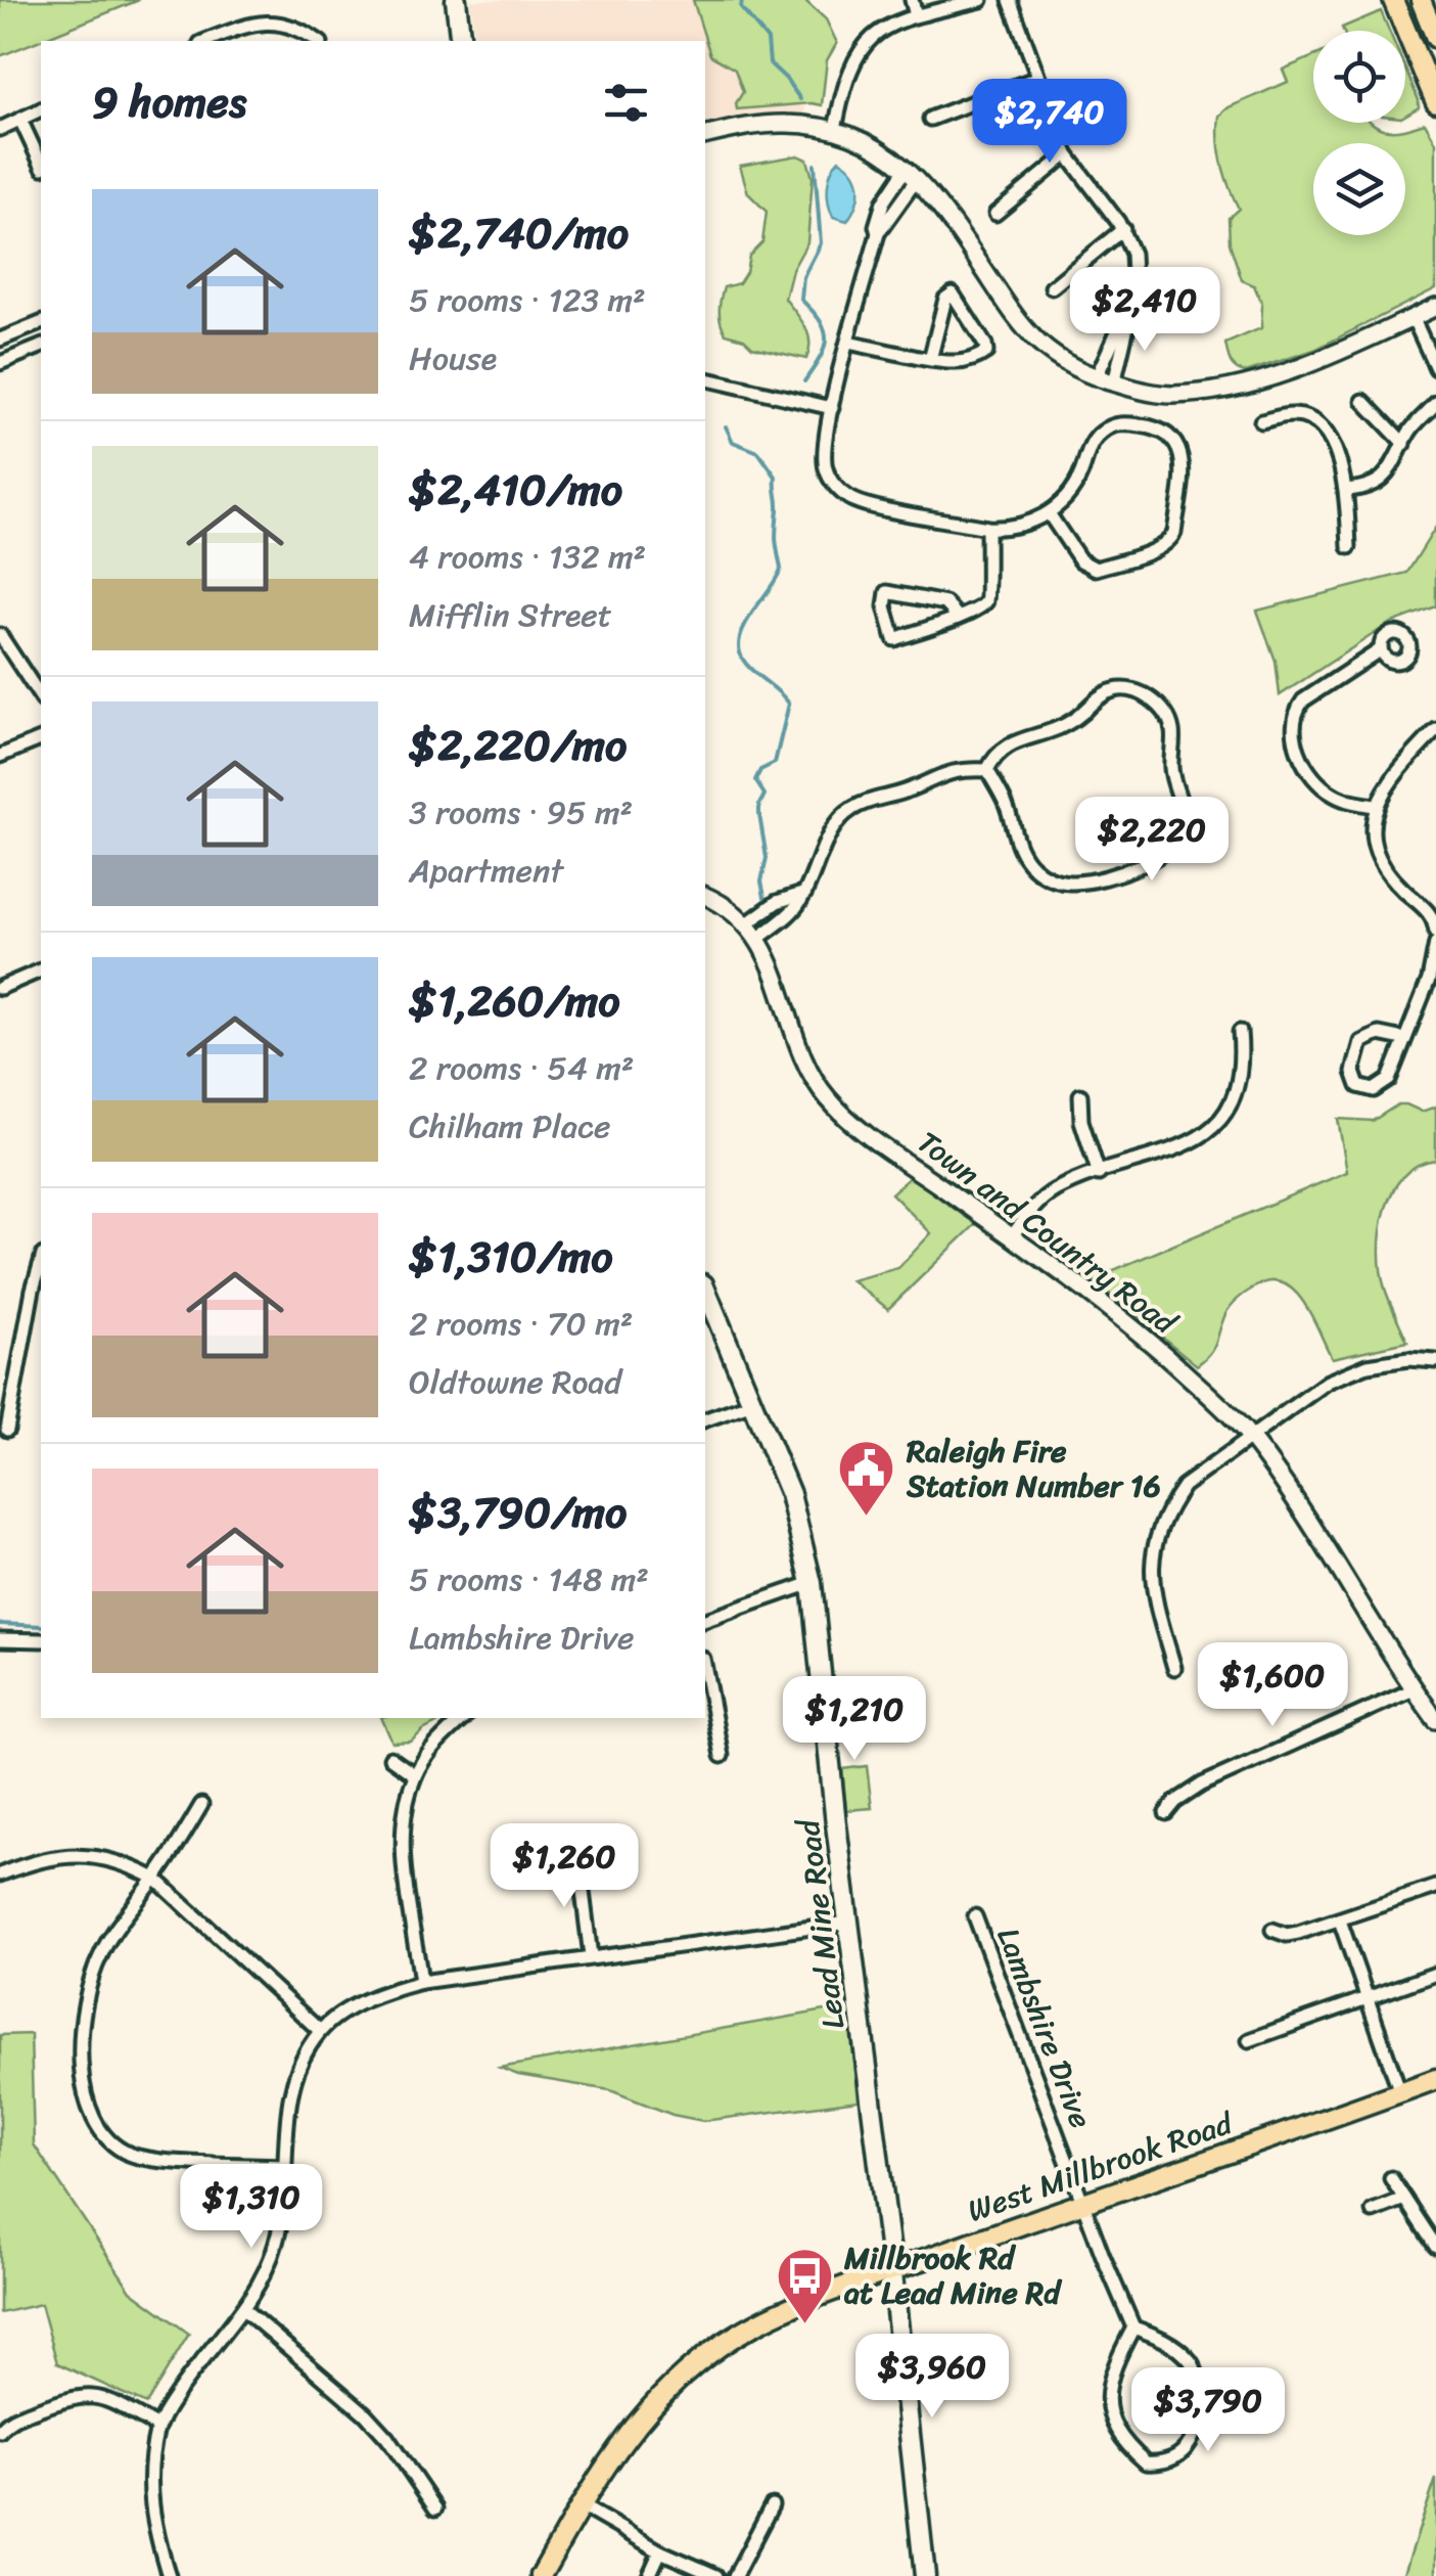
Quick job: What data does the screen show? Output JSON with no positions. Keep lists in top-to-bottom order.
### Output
{
  "streets": {
    "main road": ["Lead Mine Road", "West Millbrook Road"],
    "street": ["Town and Country Road", "Lambshire Drive"]
  },
  "crossings": [
    ["Lead Mine Road", "West Millbrook Road"],
    ["Lambshire Drive", "West Millbrook Road"]
  ],
  "places": {
    "public building": ["Raleigh Fire Station Number 16"],
    "bus stop": ["Millbrook Rd at Lead Mine Rd"]
  },
  "page": {
    "heading": "9 homes",
    "price": [
      "$2,740",
      "$2,410",
      "$2,220",
      "$1,600",
      "$1,210",
      "$1,260",
      "$1,310",
      "$3,960",
      "$3,790"
    ],
    "list": [
      {
        "name": "$2,740/mo",
        "note": "5 rooms · 123 m² · House"
      },
      {
        "name": "$2,410/mo",
        "note": "4 rooms · 132 m² · Mifflin Street"
      },
      {
        "name": "$2,220/mo",
        "note": "3 rooms · 95 m² · Apartment"
      },
      {
        "name": "$1,260/mo",
        "note": "2 rooms · 54 m² · Chilham Place"
      },
      {
        "name": "$1,310/mo",
        "note": "2 rooms · 70 m² · Oldtowne Road"
      },
      {
        "name": "$3,790/mo",
        "note": "5 rooms · 148 m² · Lambshire Drive"
      }
    ]
  }
}
